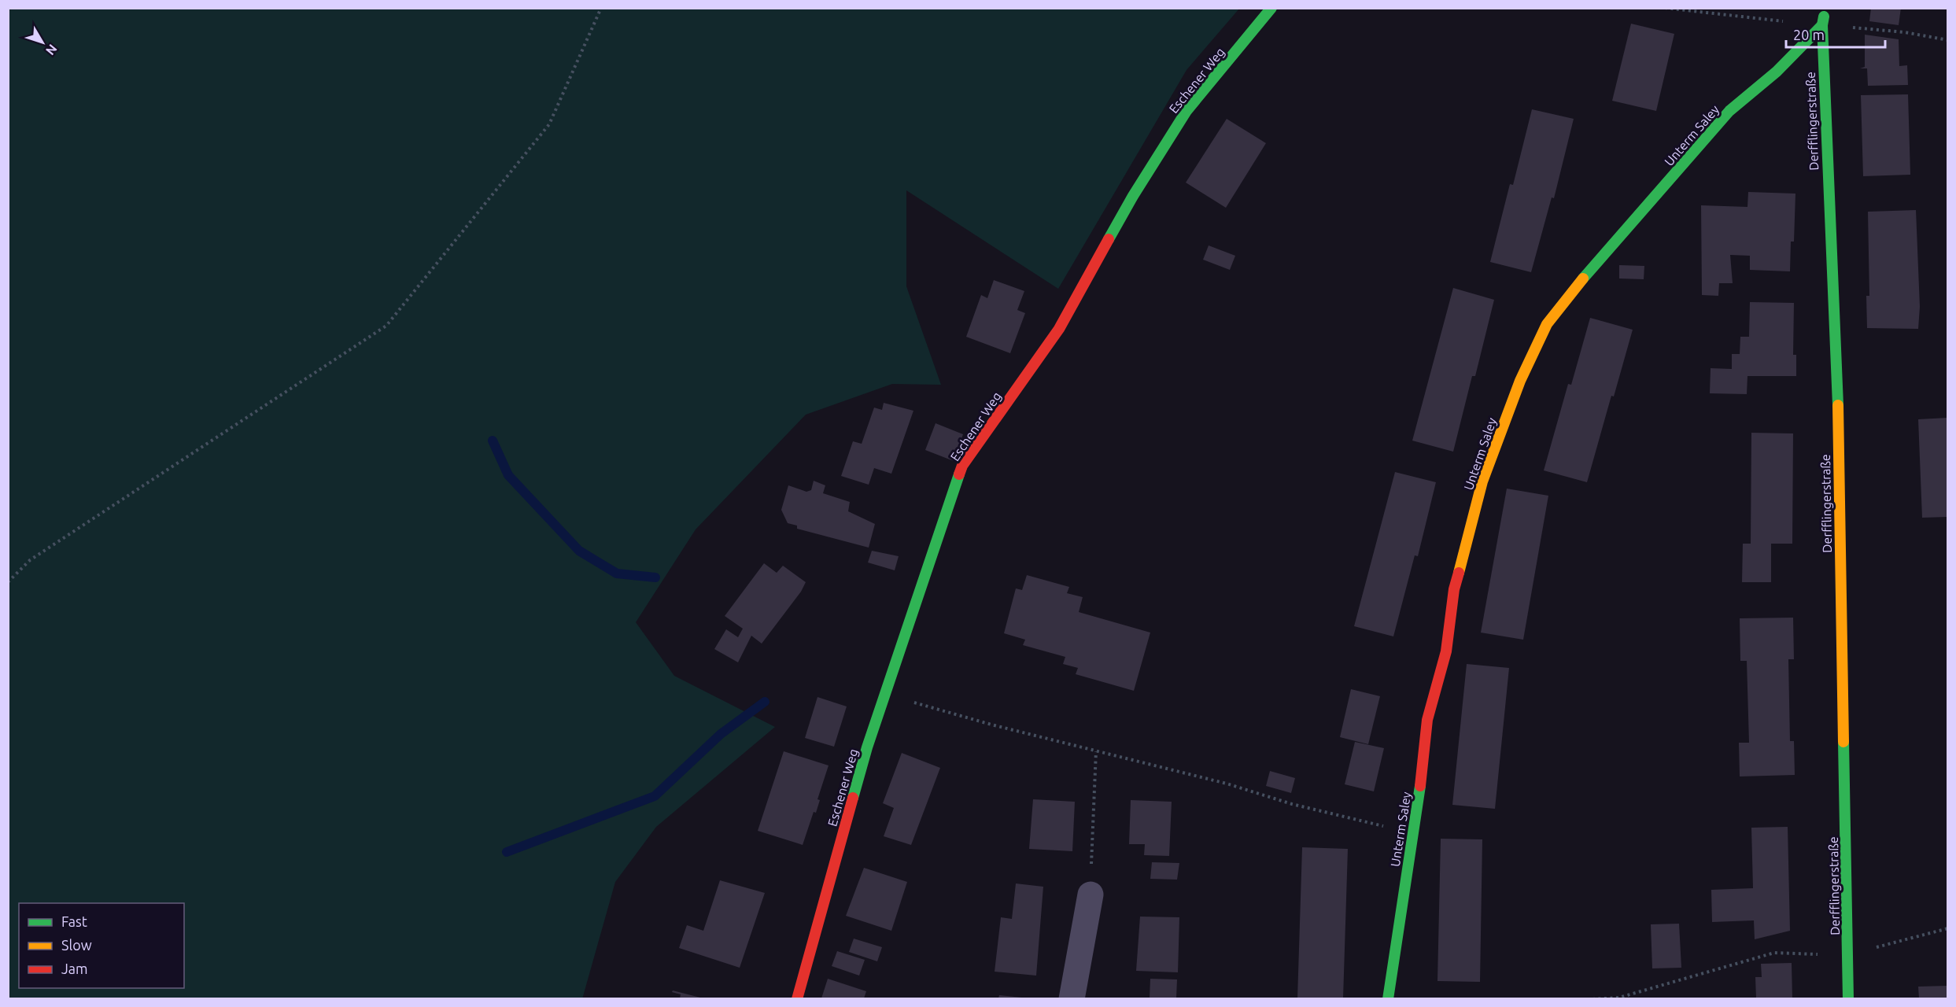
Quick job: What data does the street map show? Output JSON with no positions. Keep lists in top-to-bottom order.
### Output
{
  "streets": {
    "street": ["Eschener Weg", "Derfflingerstraße", "Unterm Saley"]
  },
  "crossings": [
    ["Derfflingerstraße", "Unterm Saley"]
  ],
  "legend": ["Fast", "Slow", "Jam"],
  "scale_bar": "20 m",
  "north": "bottom right"
}
